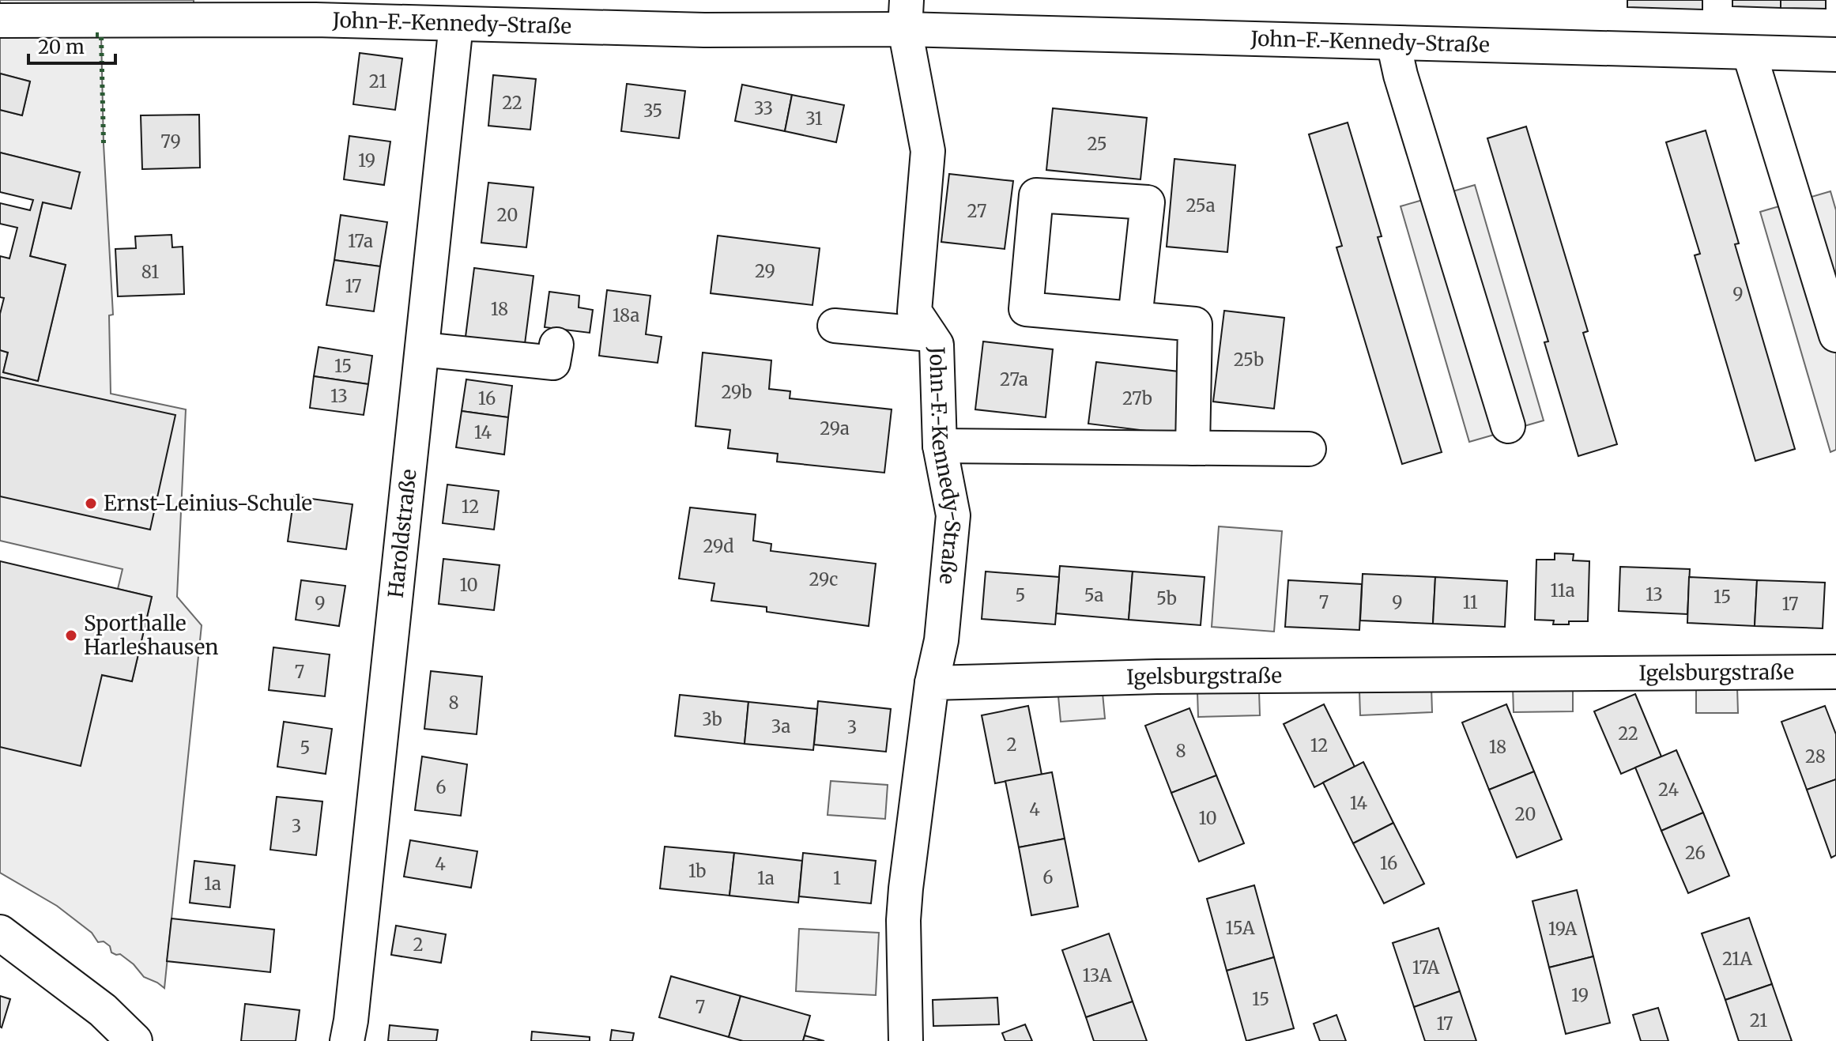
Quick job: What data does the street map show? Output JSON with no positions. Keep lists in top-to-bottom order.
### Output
{
  "streets": {
    "street": ["John-F.-Kennedy-Straße", "Haroldstraße", "Igelsburgstraße"]
  },
  "crossings": [
    ["John-F.-Kennedy-Straße", "Haroldstraße"],
    ["John-F.-Kennedy-Straße", "Igelsburgstraße"]
  ],
  "places": ["Ernst-Leinius-Schule", "Sporthalle Harleshausen"],
  "house_numbers": [
    "21",
    "22",
    "33",
    "35",
    "31",
    "79",
    "25",
    "19",
    "25a",
    "27",
    "20",
    "17a",
    "29",
    "81",
    "17",
    "9",
    "18",
    "18a",
    "25b",
    "15",
    "27a",
    "29b",
    "13",
    "16",
    "27b",
    "29a",
    "14",
    "12",
    "29d",
    "29c",
    "10",
    "11a",
    "13",
    "5",
    "5a",
    "15",
    "5b",
    "7",
    "9",
    "11",
    "9",
    "17",
    "7",
    "8",
    "3b",
    "3a",
    "3",
    "22",
    "2",
    "12",
    "18",
    "5",
    "8",
    "28",
    "6",
    "24",
    "14",
    "4",
    "20",
    "10",
    "3",
    "26",
    "16",
    "4",
    "1b",
    "6",
    "1a",
    "1",
    "1a",
    "15A",
    "19A",
    "2",
    "21A",
    "17A",
    "13A",
    "19",
    "15",
    "7",
    "21",
    "17"
  ],
  "scale_bar": "20 m"
}
